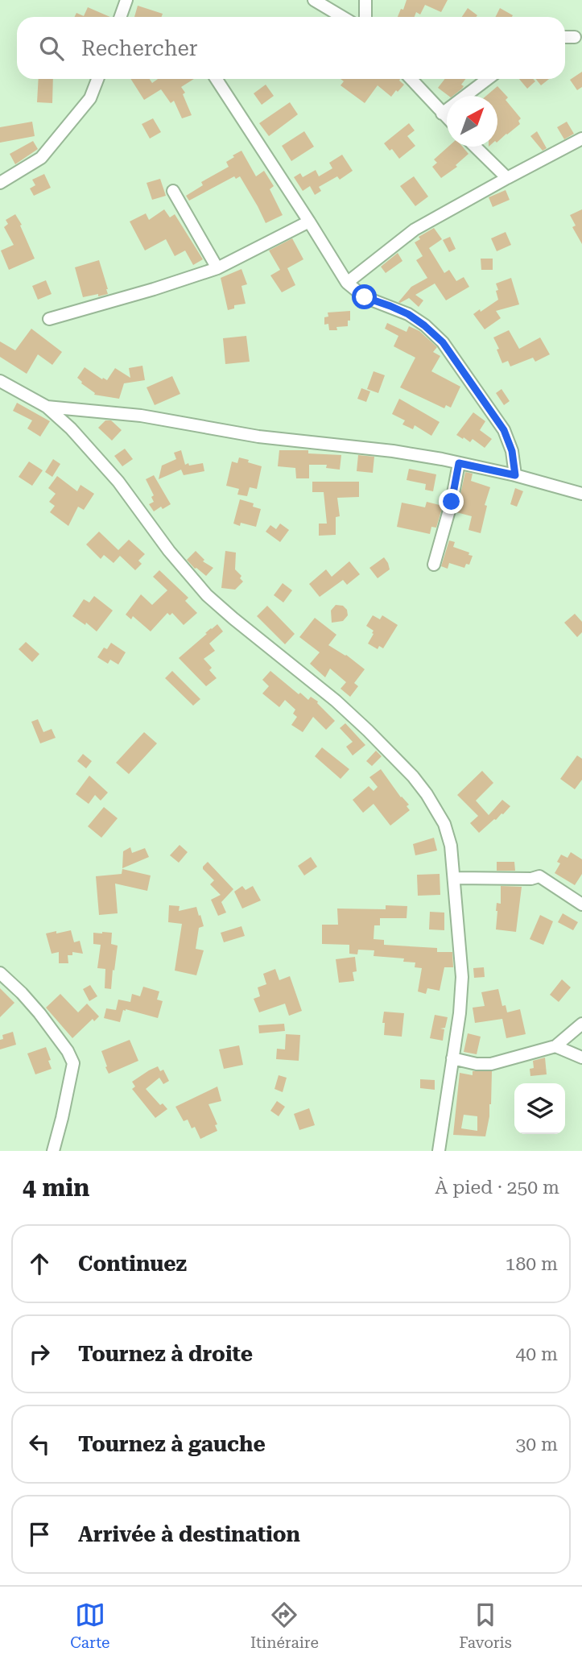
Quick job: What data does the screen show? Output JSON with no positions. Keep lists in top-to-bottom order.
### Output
{
  "north": "top right",
  "page": {
    "search": "Rechercher",
    "heading": ["4 min", "À pied · 250 m"],
    "list": [
      ["Continuez", "180 m"],
      ["Tournez à droite", "40 m"],
      ["Tournez à gauche", "30 m"],
      "Arrivée à destination"
    ],
    "nav": ["Carte", "Itinéraire", "Favoris"]
  }
}
